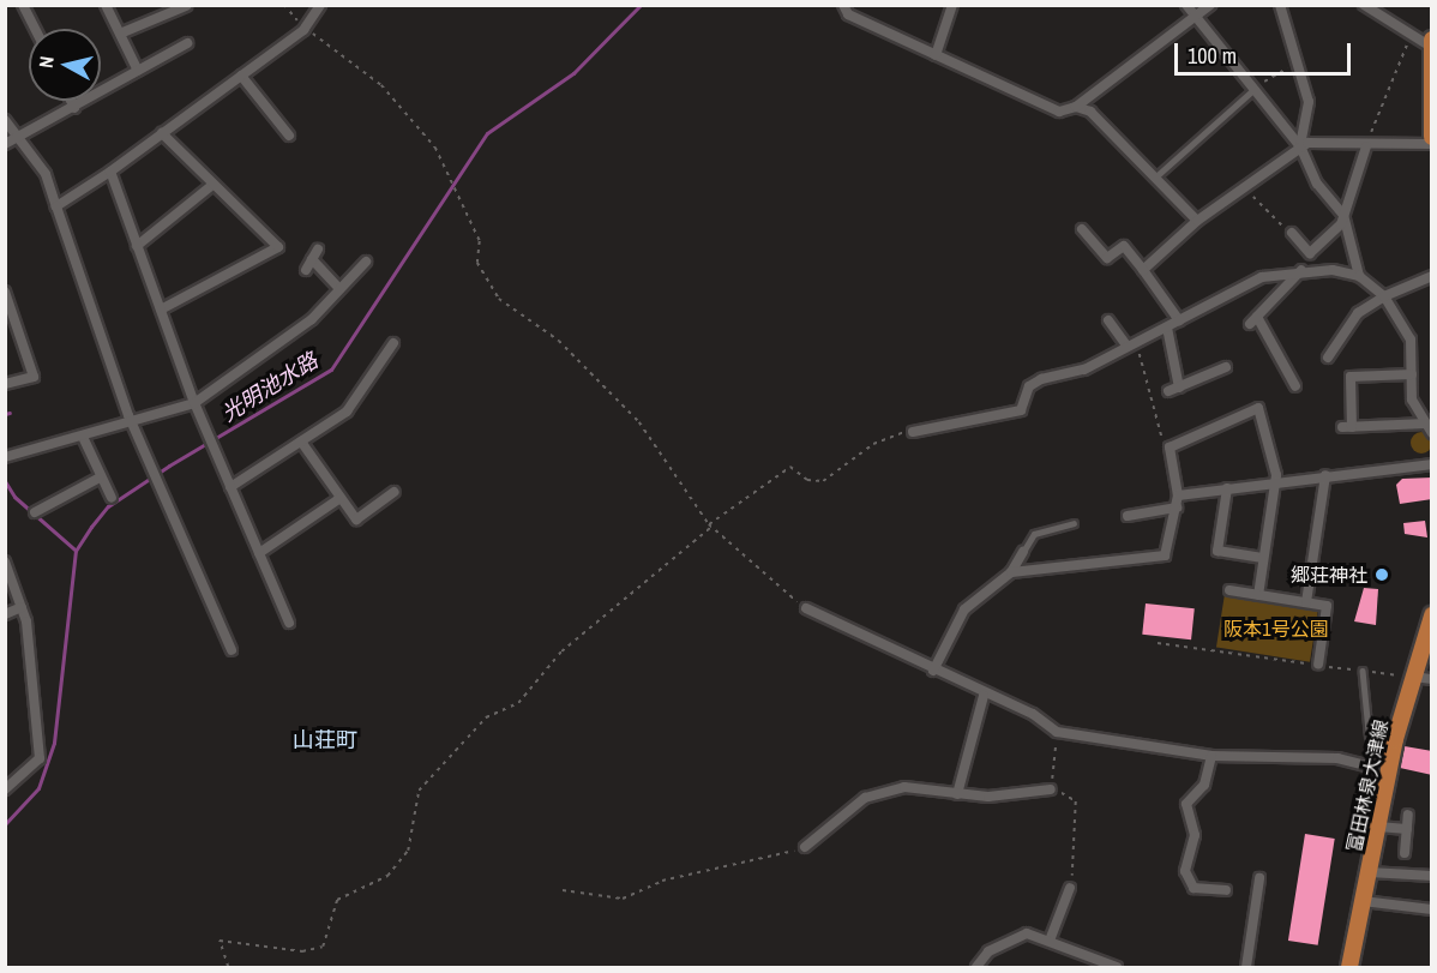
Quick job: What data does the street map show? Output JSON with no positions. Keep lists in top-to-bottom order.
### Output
{
  "streets": {
    "main road": ["富田林泉大津線"]
  },
  "districts": ["山荘町"],
  "water": ["光明池水路"],
  "parks": ["阪本1号公園"],
  "places": ["郷荘神社"],
  "scale_bar": "100 m",
  "north": "left"
}
